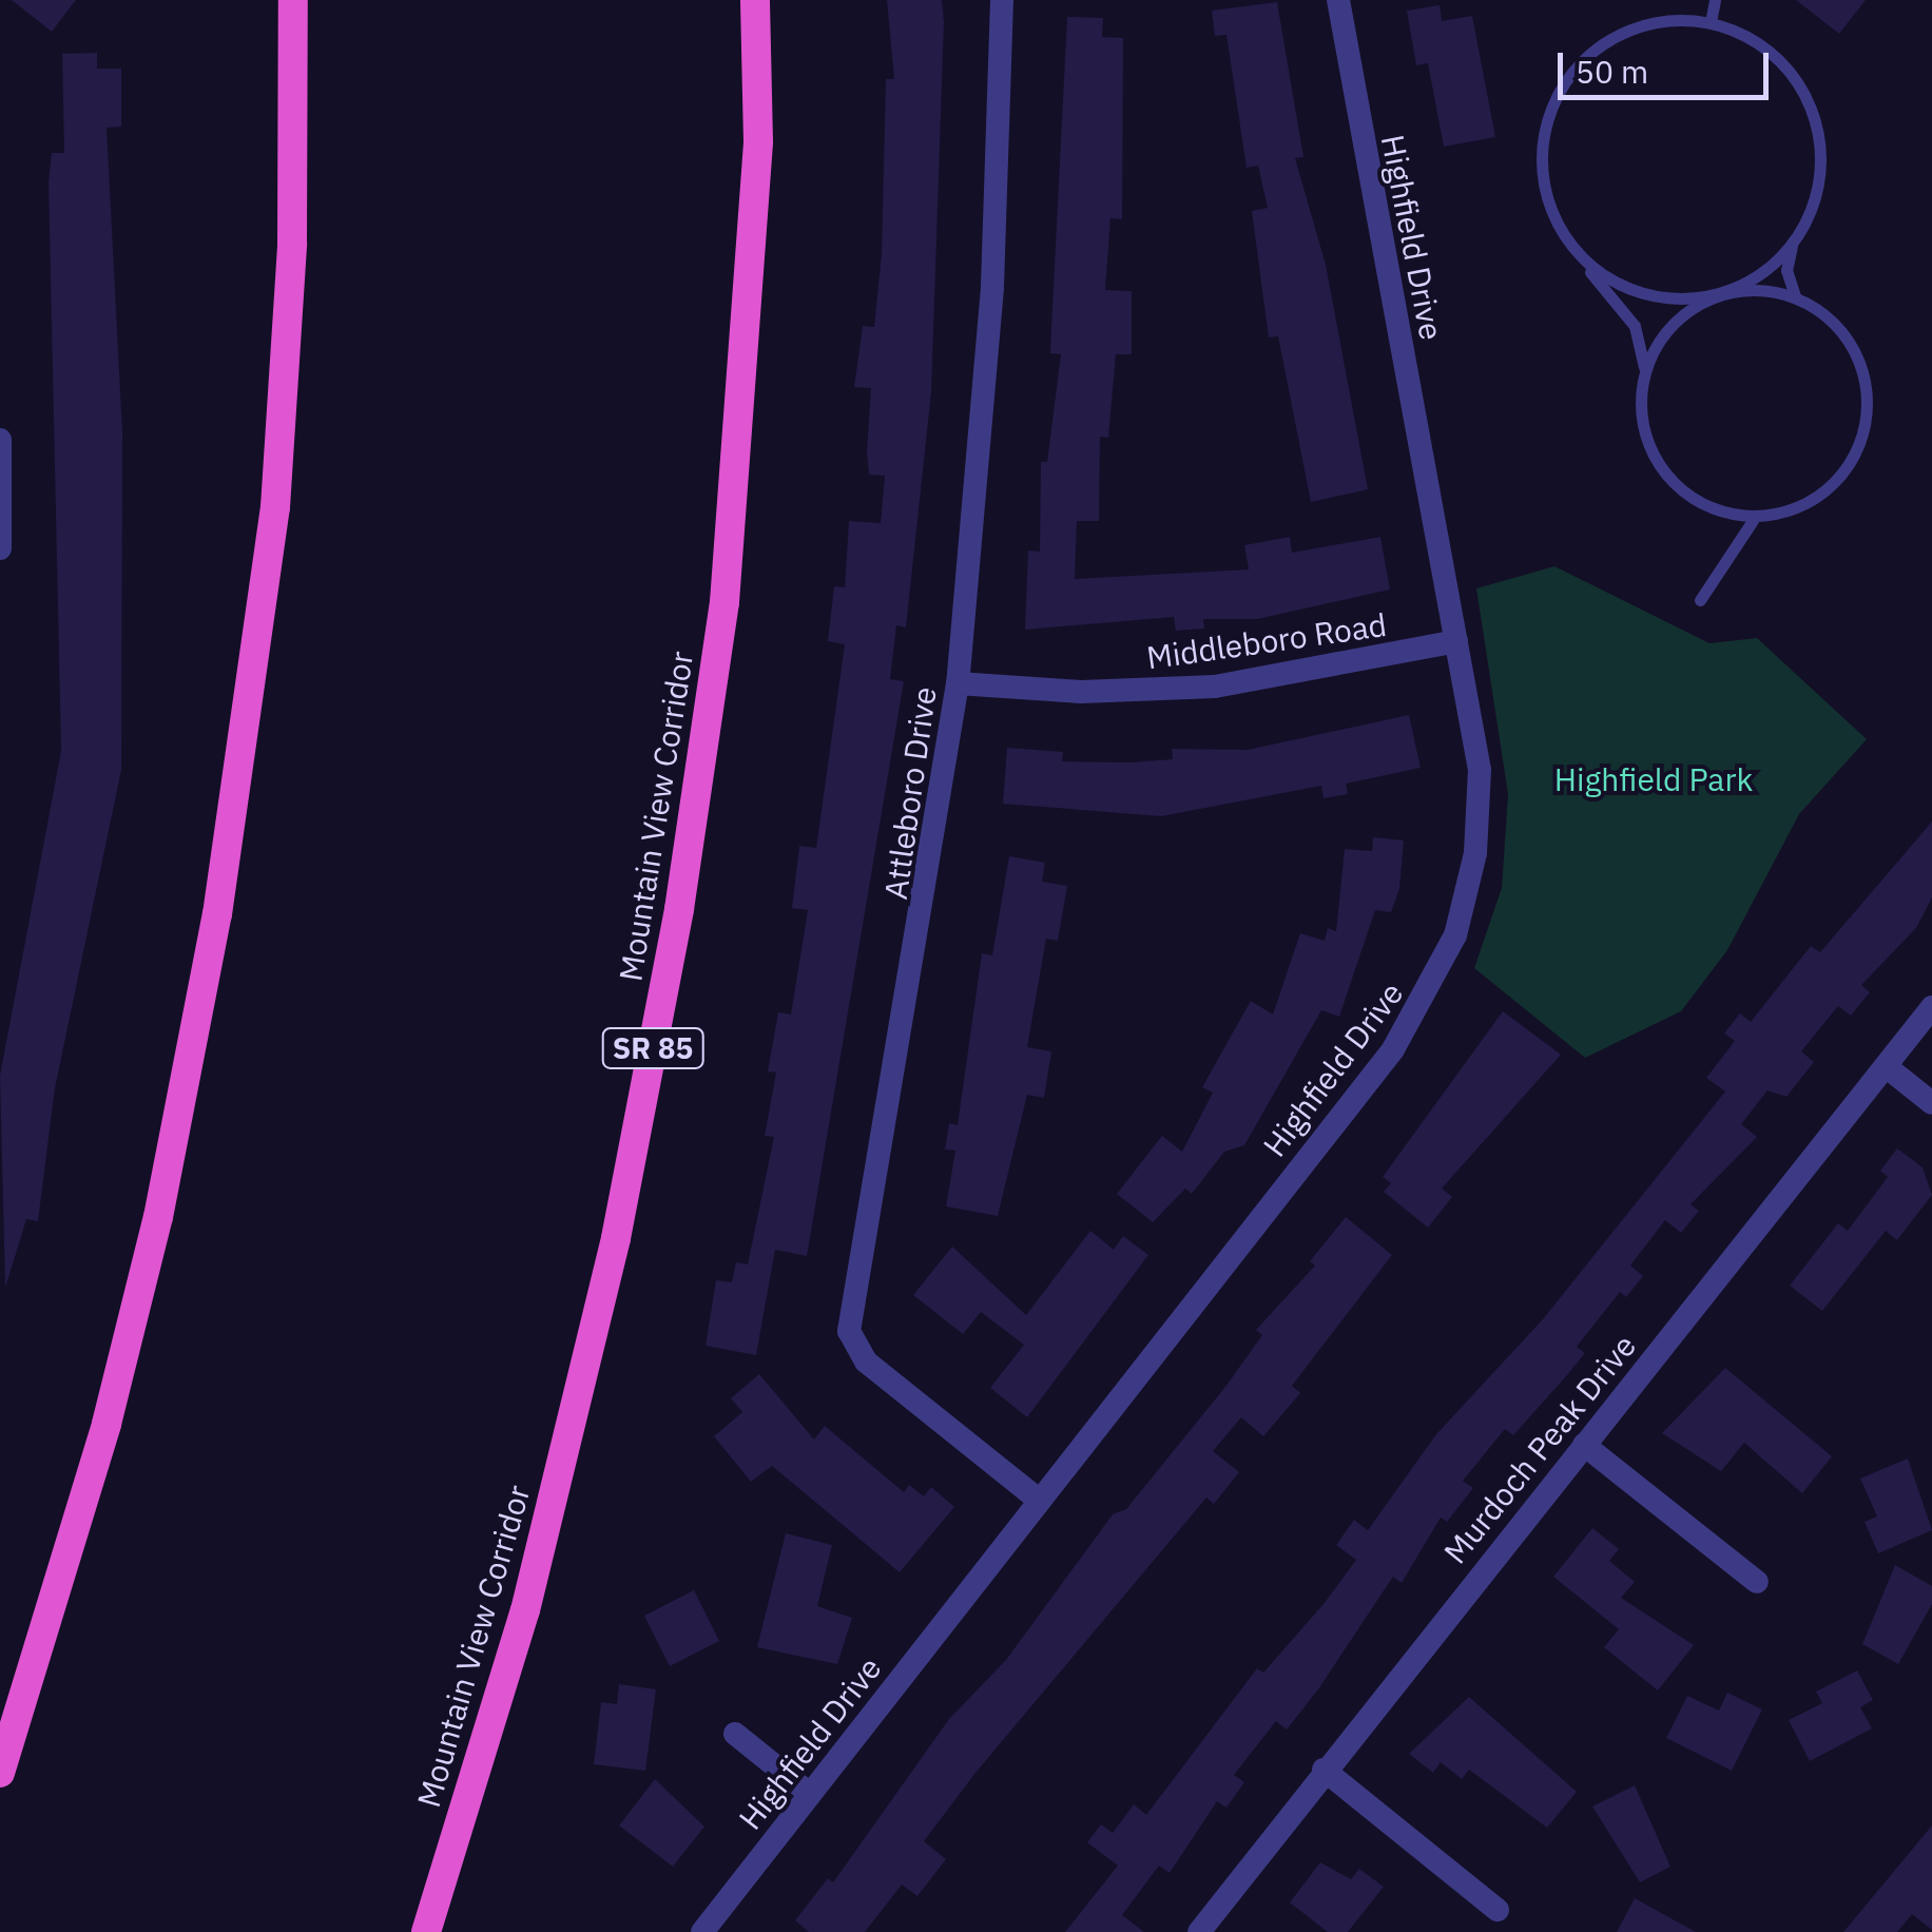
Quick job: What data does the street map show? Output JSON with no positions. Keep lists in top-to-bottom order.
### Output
{
  "streets": {
    "highway": ["Mountain View Corridor", "SR 85"],
    "street": [
      "Highfield Drive",
      "Middleboro Road",
      "Attleboro Drive",
      "Murdoch Peak Drive"
    ]
  },
  "crossings": [
    ["Highfield Drive", "Middleboro Road"],
    ["Highfield Drive", "Attleboro Drive"],
    ["Middleboro Road", "Attleboro Drive"]
  ],
  "parks": ["Highfield Park"],
  "scale_bar": "50 m"
}
